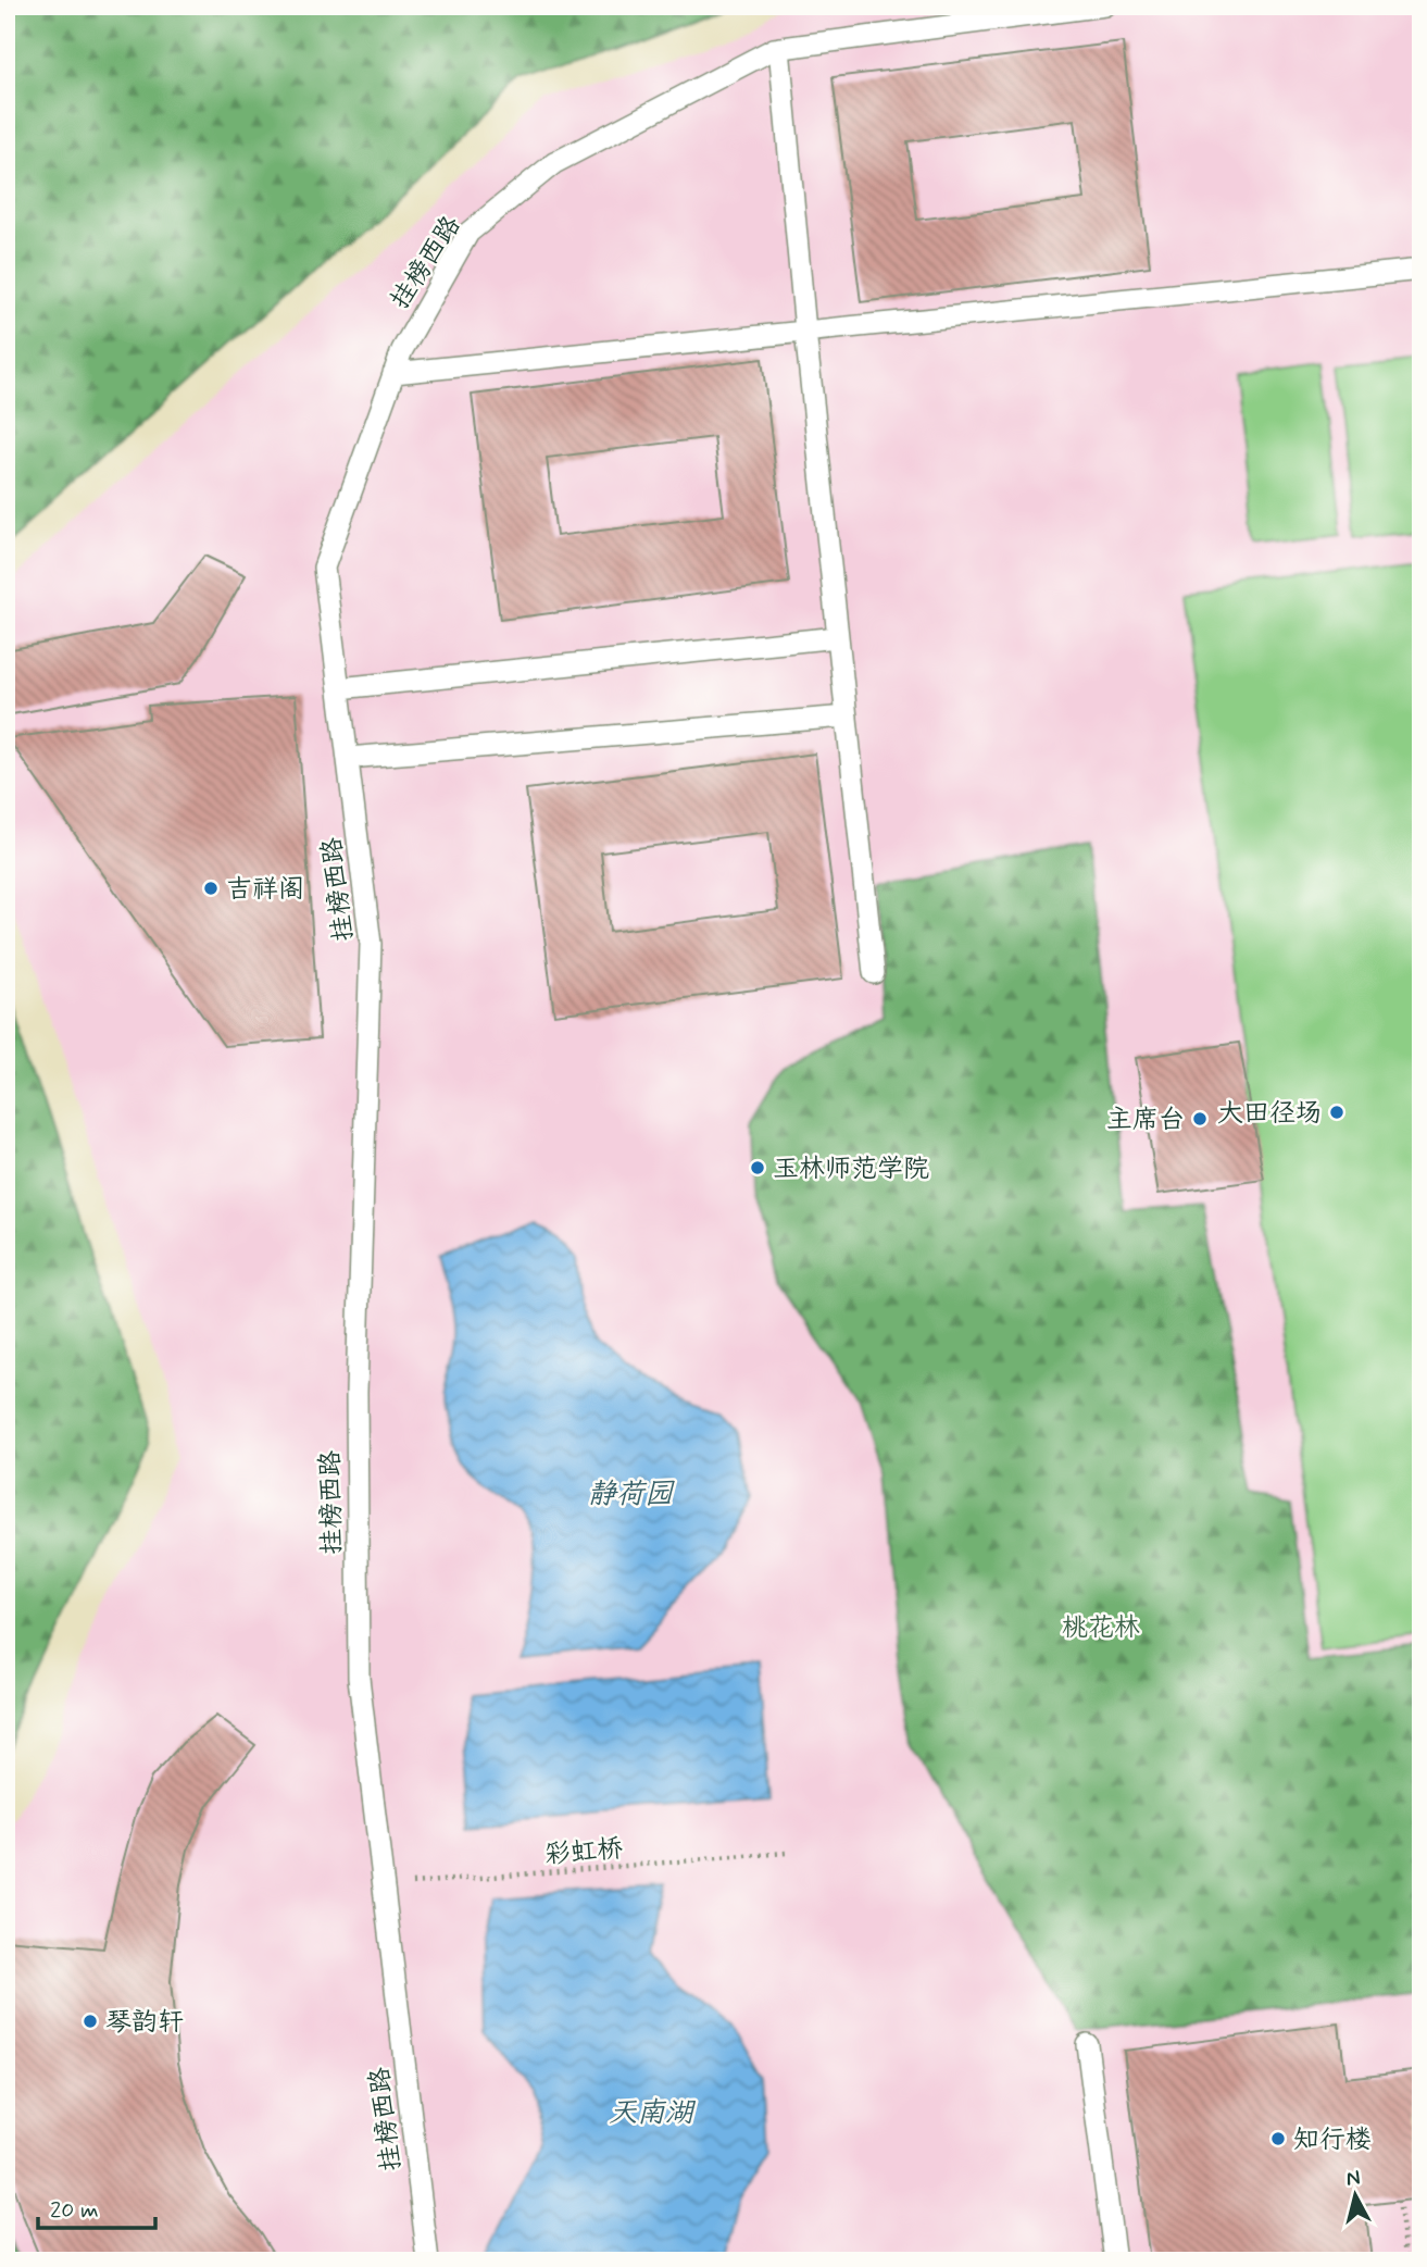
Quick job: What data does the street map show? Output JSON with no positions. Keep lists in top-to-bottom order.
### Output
{
  "streets": {
    "lane": ["挂榜西路"],
    "path": ["彩虹桥"]
  },
  "crossings": [
    ["挂榜西路", "彩虹桥"]
  ],
  "water": ["静荷园", "天南湖"],
  "parks": ["桃花林"],
  "places": [
    "吉祥阁",
    "大田径场",
    "主席台",
    "玉林师范学院",
    "琴韵轩",
    "知行楼"
  ],
  "scale_bar": "20 m",
  "north": "top"
}
